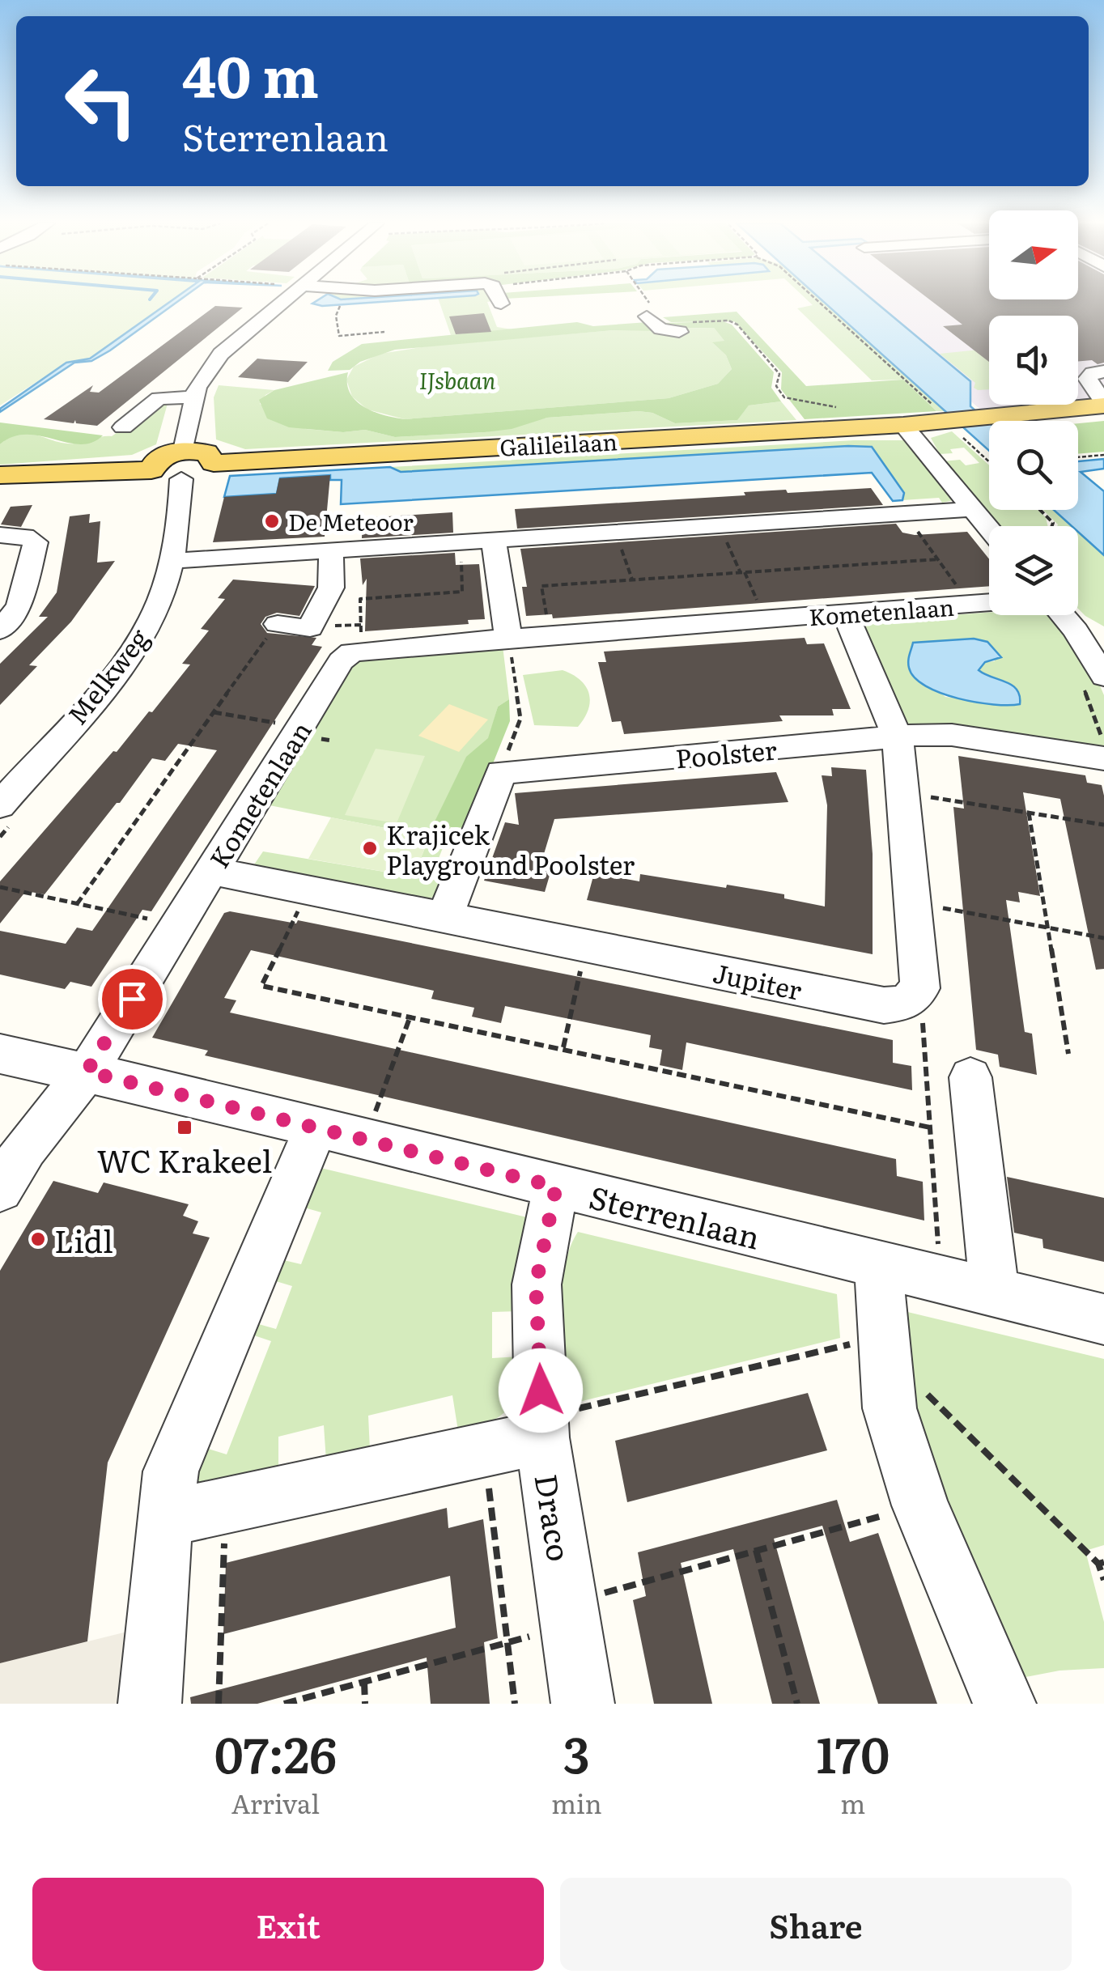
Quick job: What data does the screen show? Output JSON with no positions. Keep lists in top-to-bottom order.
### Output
{
  "streets": {
    "main road": ["Galileilaan"],
    "street": [
      "Kometenlaan",
      "Melkweg",
      "Poolster",
      "Jupiter",
      "Sterrenlaan",
      "Draco"
    ]
  },
  "crossings": [
    ["Kometenlaan", "Jupiter"],
    ["Kometenlaan", "Sterrenlaan"],
    ["Sterrenlaan", "Draco"]
  ],
  "parks": ["IJsbaan"],
  "places": {
    "other": ["De Meteoor", "Krajicek Playground Poolster", "Lidl"],
    "transit": ["WC Krakeel"]
  },
  "north": "right",
  "page": {
    "turn": ["40 m", "Sterrenlaan"],
    "eta": [
      "07:26",
      "Arrival",
      "3",
      "min",
      "170",
      "m"
    ],
    "buttons": ["Exit", "Share"]
  }
}
